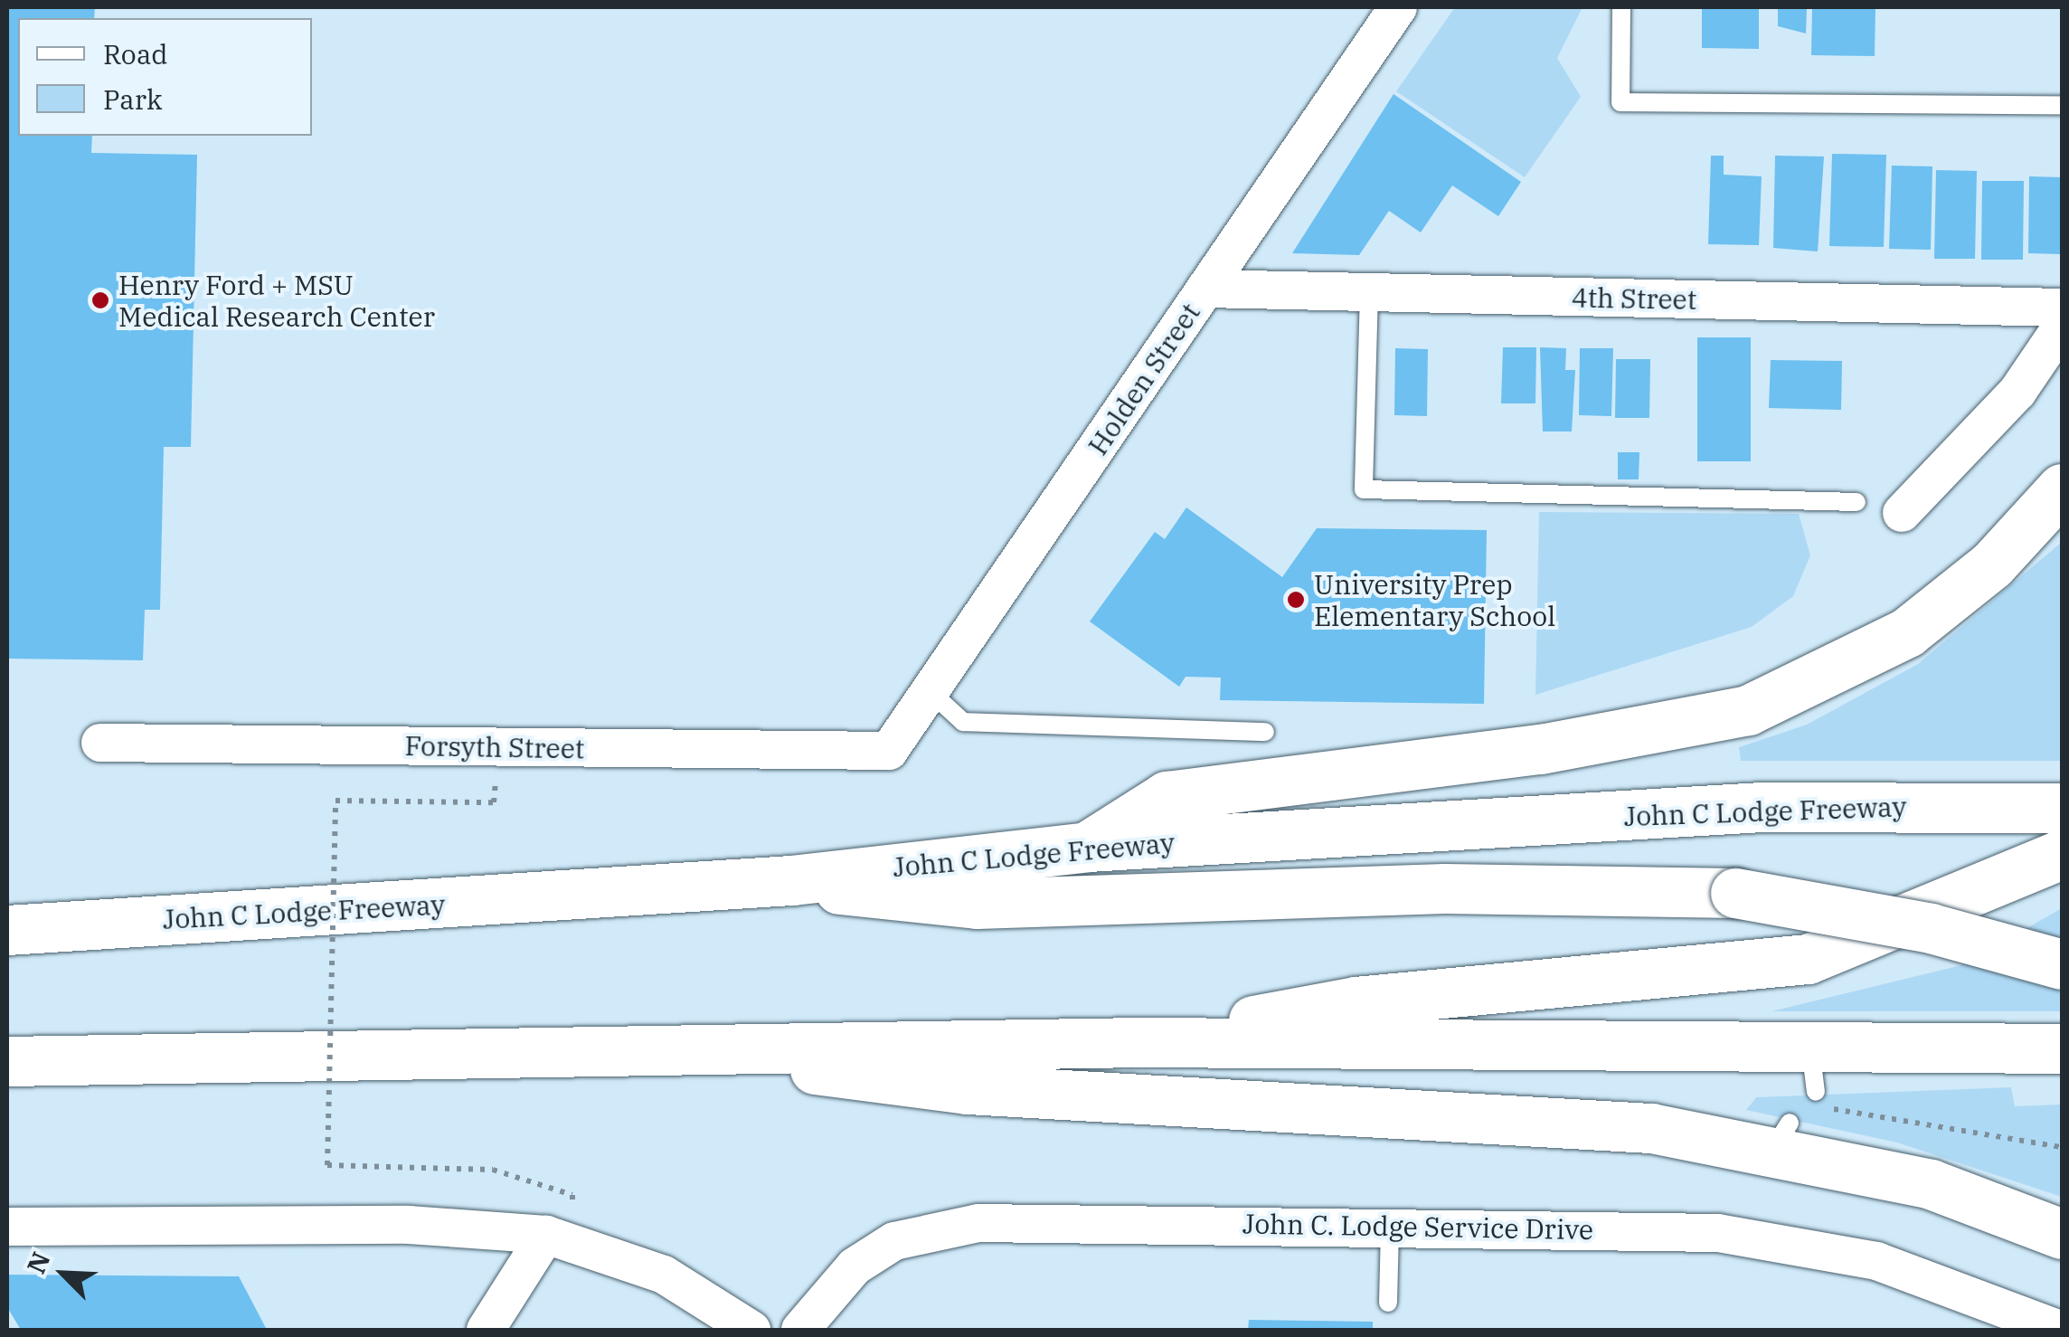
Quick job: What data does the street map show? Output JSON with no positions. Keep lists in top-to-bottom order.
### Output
{
  "streets": {
    "highway": ["John C Lodge Freeway"],
    "street": [
      "4th Street",
      "Holden Street",
      "Forsyth Street",
      "John C. Lodge Service Drive"
    ]
  },
  "crossings": [
    ["4th Street", "Holden Street"],
    ["Holden Street", "Forsyth Street"]
  ],
  "places": ["Henry Ford + MSU Medical Research Center", "University Prep Elementary School"],
  "legend": ["Road", "Park"],
  "north": "top left"
}
